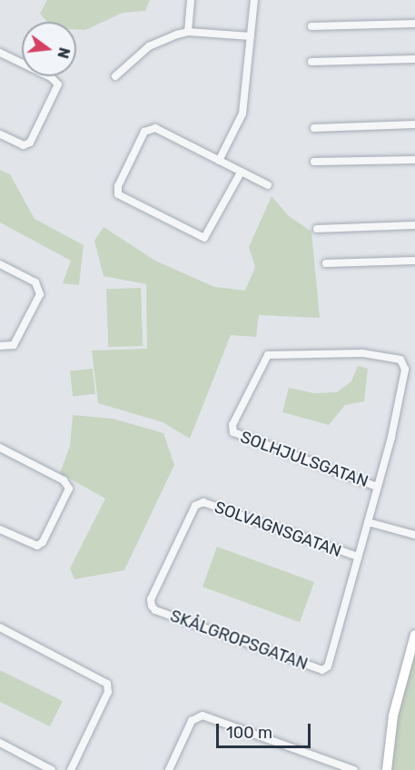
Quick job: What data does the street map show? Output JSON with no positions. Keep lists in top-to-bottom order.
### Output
{
  "streets": {
    "street": ["SOLHJULSGATAN", "SOLVAGNSGATAN", "SKÅLGROPSGATAN"]
  },
  "crossings": [
    ["SOLVAGNSGATAN", "SKÅLGROPSGATAN"]
  ],
  "scale_bar": "100 m",
  "north": "right"
}
